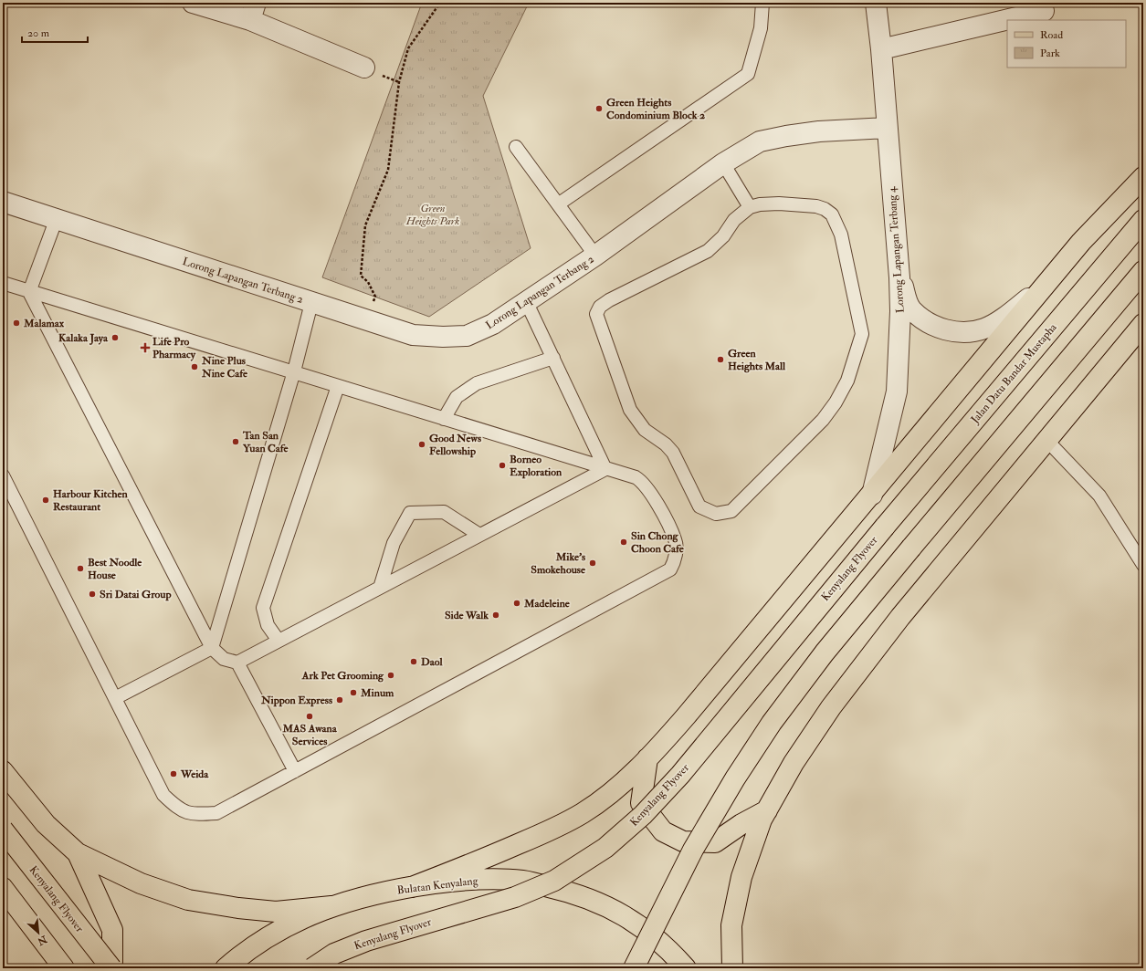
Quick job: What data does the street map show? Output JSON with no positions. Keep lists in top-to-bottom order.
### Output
{
  "streets": {
    "main road": ["Jalan Datu Bandar Mustapha", "Kenyalang Flyover", "Bulatan Kenyalang"],
    "street": ["Lorong Lapangan Terbang 4", "Lorong Lapangan Terbang 2"]
  },
  "crossings": [
    ["Lorong Lapangan Terbang 4", "Lorong Lapangan Terbang 2"],
    ["Jalan Datu Bandar Mustapha", "Kenyalang Flyover"]
  ],
  "parks": ["Green Heights Park"],
  "places": {
    "other": [
      "Green Heights Condominium Block 2",
      "Malamax",
      "Kalaka Jaya",
      "Green Heights Mall",
      "Nine Plus Nine Cafe",
      "Tan San Yuan Cafe",
      "Good News Fellowship",
      "Borneo Exploration",
      "Harbour Kitchen Restaurant",
      "Sin Chong Choon Cafe",
      "Mike's Smokehouse",
      "Best Noodle House",
      "Sri Datai Group",
      "Madeleine",
      "Side Walk",
      "Daol",
      "Ark Pet Grooming",
      "Minum",
      "Nippon Express",
      "MAS Awana Services",
      "Weida"
    ],
    "health": ["Life Pro Pharmacy"]
  },
  "legend": ["Road", "Park"],
  "scale_bar": "20 m",
  "north": "bottom right"
}
